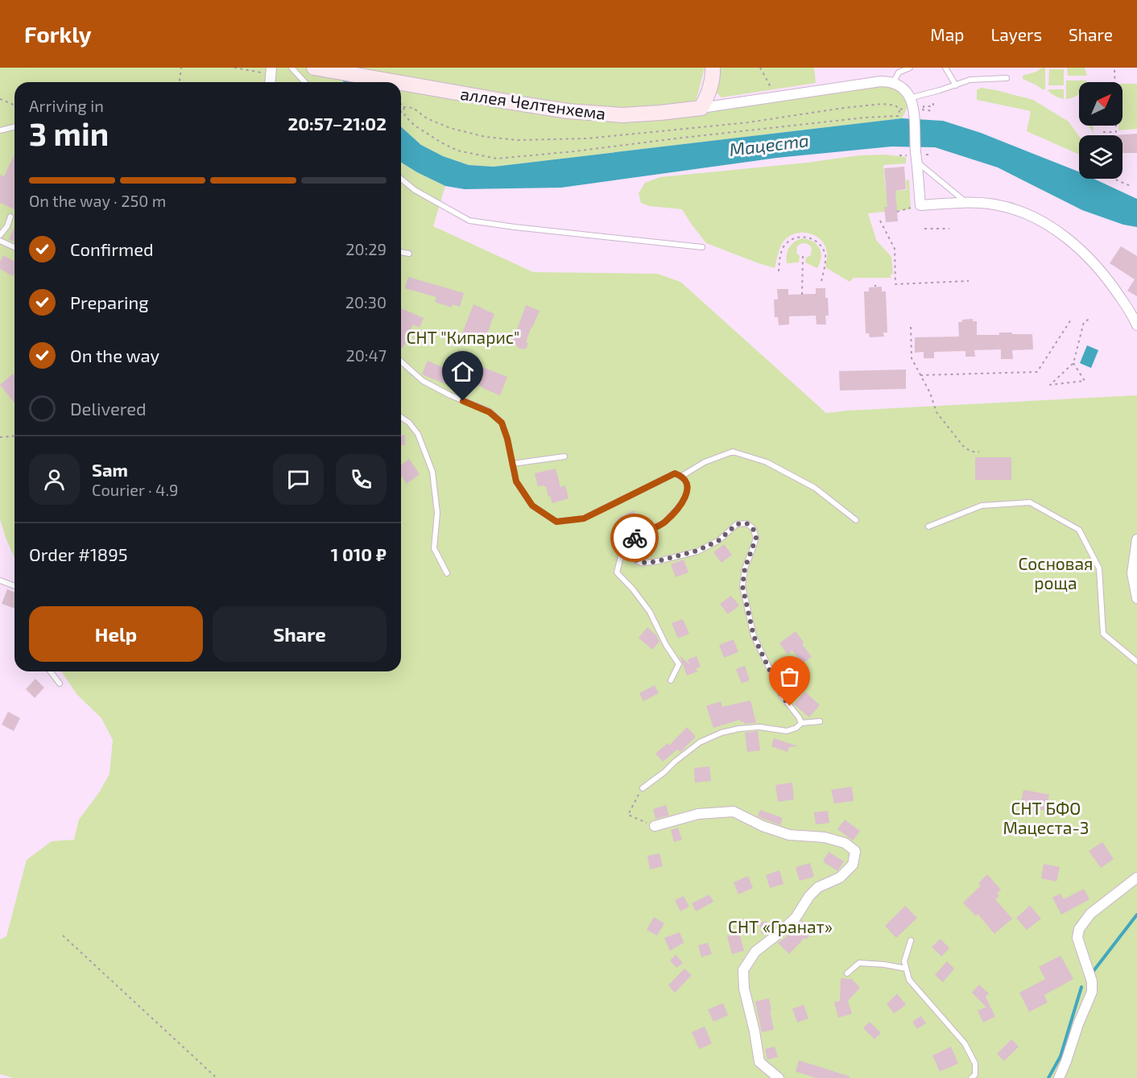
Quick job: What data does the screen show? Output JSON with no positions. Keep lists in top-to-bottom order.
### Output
{
  "streets": {
    "main road": ["аллея Челтенхема"]
  },
  "water": ["Мацеста"],
  "parks": [
    "СНТ \"Кипарис\"",
    "Сосновая роща",
    "СНТ БФО Мацеста-3",
    "СНТ «Гранат»"
  ],
  "north": "top right",
  "page": {
    "header": "Forkly",
    "nav": ["Map", "Layers", "Share"],
    "heading": ["3 min", "Arriving in", "20:57–21:02"],
    "panel": [
      "Sam",
      "Courier · 4.9",
      "Order #1895",
      "1 010 ₽"
    ],
    "bar": "On the way · 250 m",
    "list": [
      ["Confirmed", "20:29"],
      ["Preparing", "20:30"],
      ["On the way", "20:47"],
      "Delivered"
    ],
    "buttons": ["Help", "Share"]
  }
}
